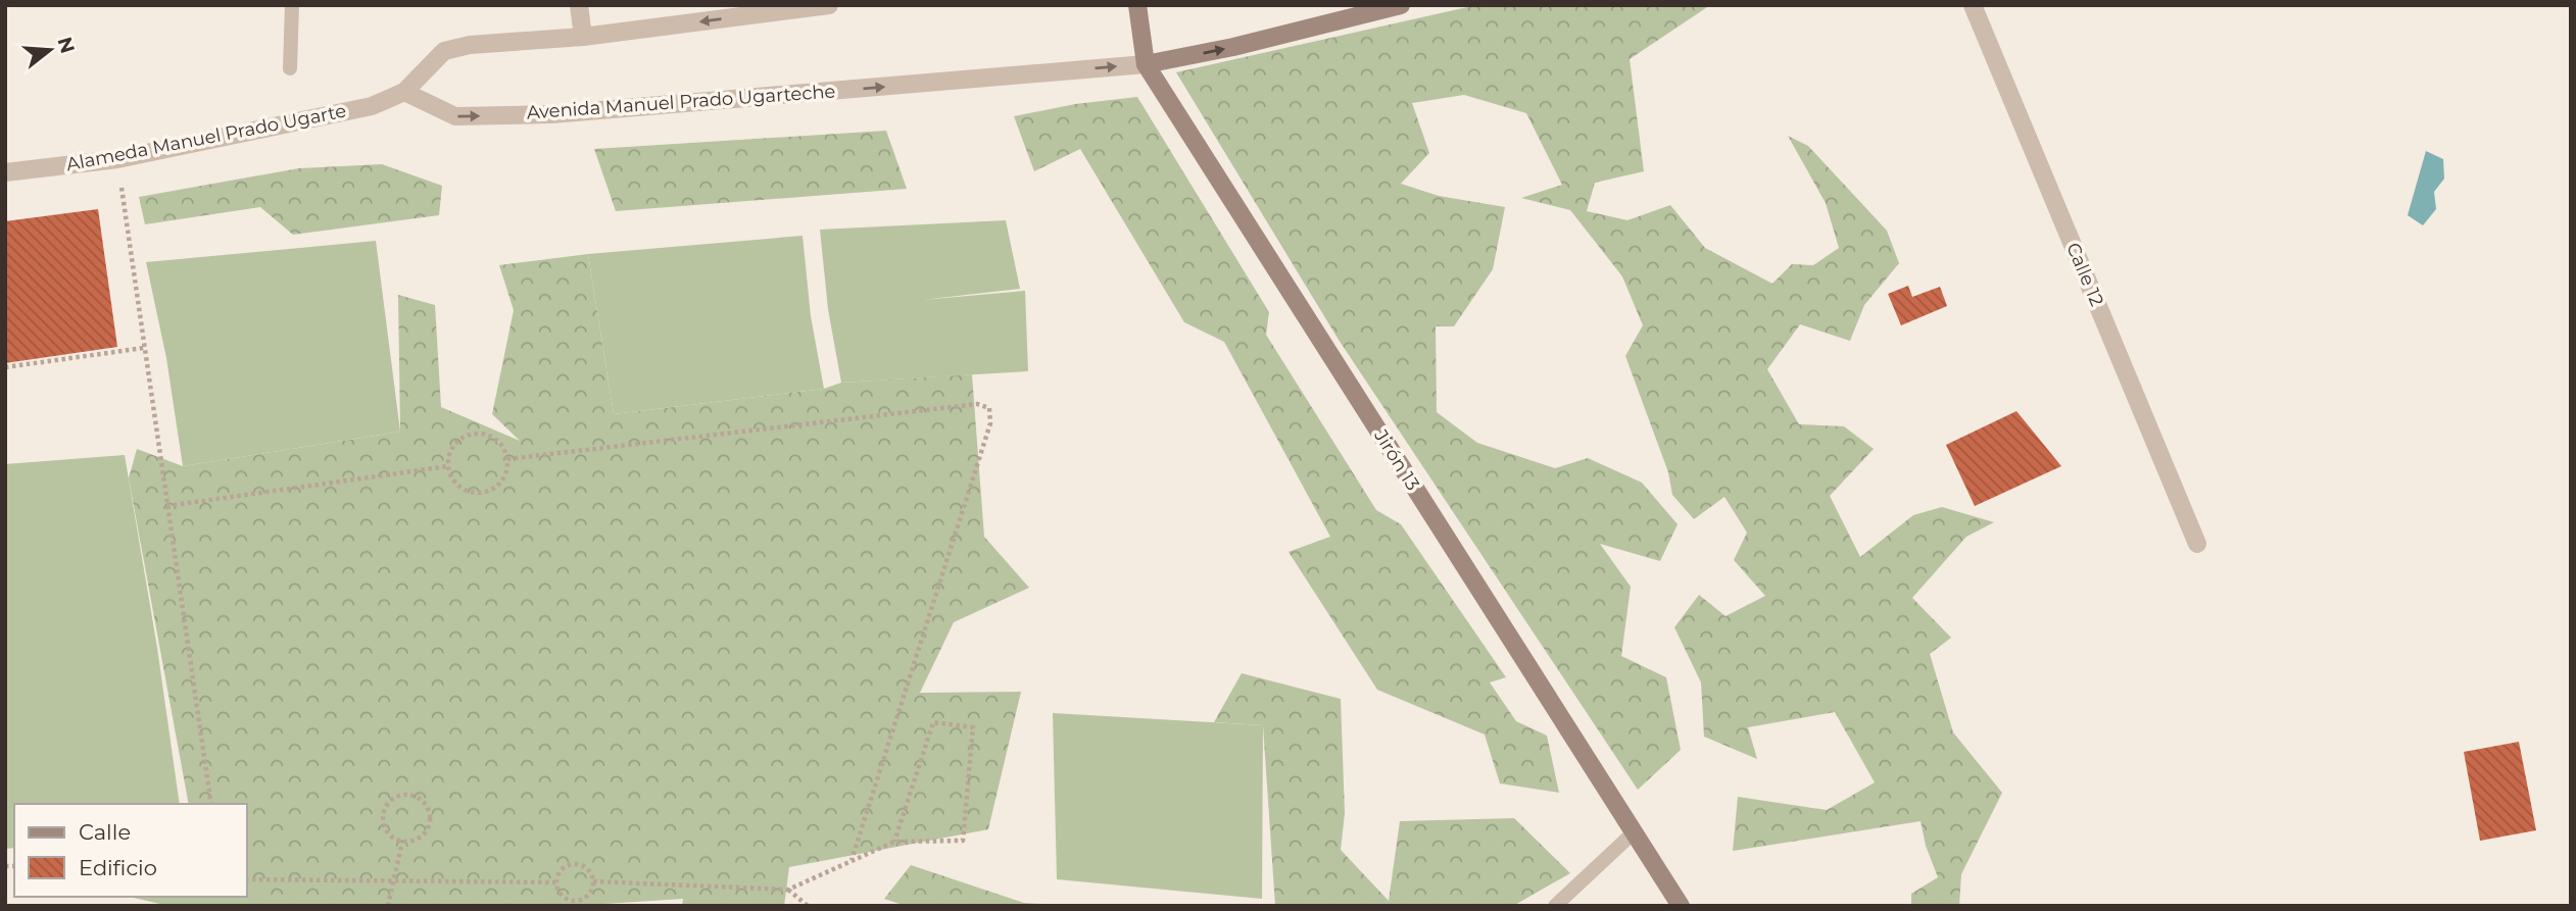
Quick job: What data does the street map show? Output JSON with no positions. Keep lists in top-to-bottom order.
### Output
{
  "streets": {
    "street": [
      "Avenida Manuel Prado Ugarteche",
      "Alameda Manuel Prado Ugarte",
      "Calle 12",
      "Jirón 13"
    ]
  },
  "crossings": [
    ["Avenida Manuel Prado Ugarteche", "Alameda Manuel Prado Ugarte"],
    ["Avenida Manuel Prado Ugarteche", "Jirón 13"]
  ],
  "legend": ["Calle", "Edificio"],
  "north": "right"
}
